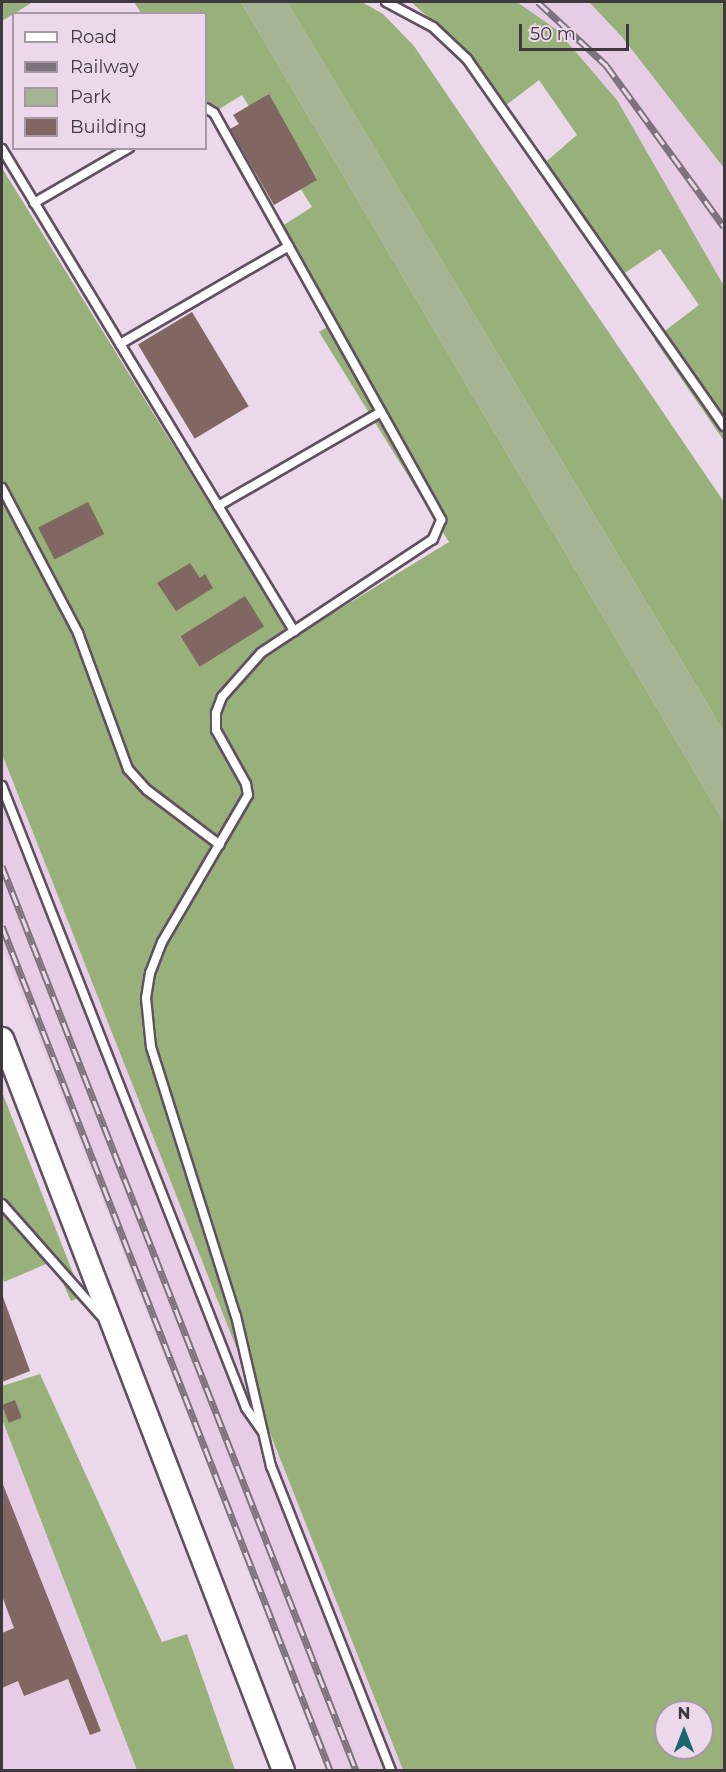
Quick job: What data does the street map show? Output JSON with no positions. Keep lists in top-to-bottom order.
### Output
{
  "legend": [
    "Road",
    "Railway",
    "Park",
    "Building"
  ],
  "scale_bar": "50 m",
  "north": "top"
}
